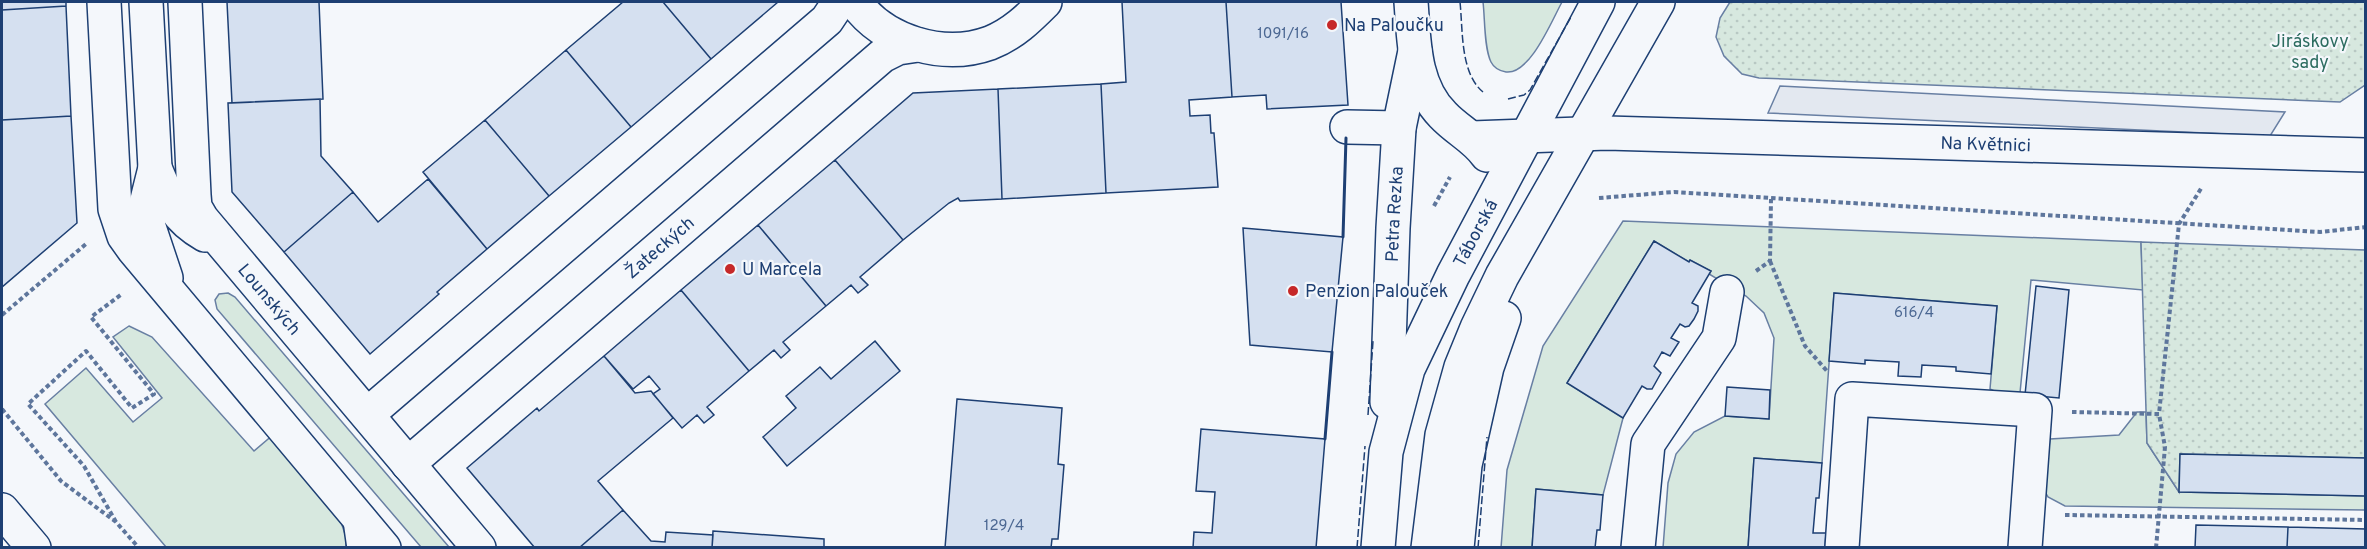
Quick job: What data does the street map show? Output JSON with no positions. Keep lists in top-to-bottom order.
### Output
{
  "streets": {
    "street": [
      "Na Květnici",
      "Petra Rezka",
      "Táborská",
      "Žateckých",
      "Lounských"
    ]
  },
  "crossings": [
    ["Petra Rezka", "Táborská"],
    ["Žateckých", "Lounských"]
  ],
  "parks": ["Jiráskovy sady"],
  "places": ["Na Paloučku", "U Marcela", "Penzion Palouček"],
  "house_numbers": ["1091/16", "616/4", "129/4"]
}
